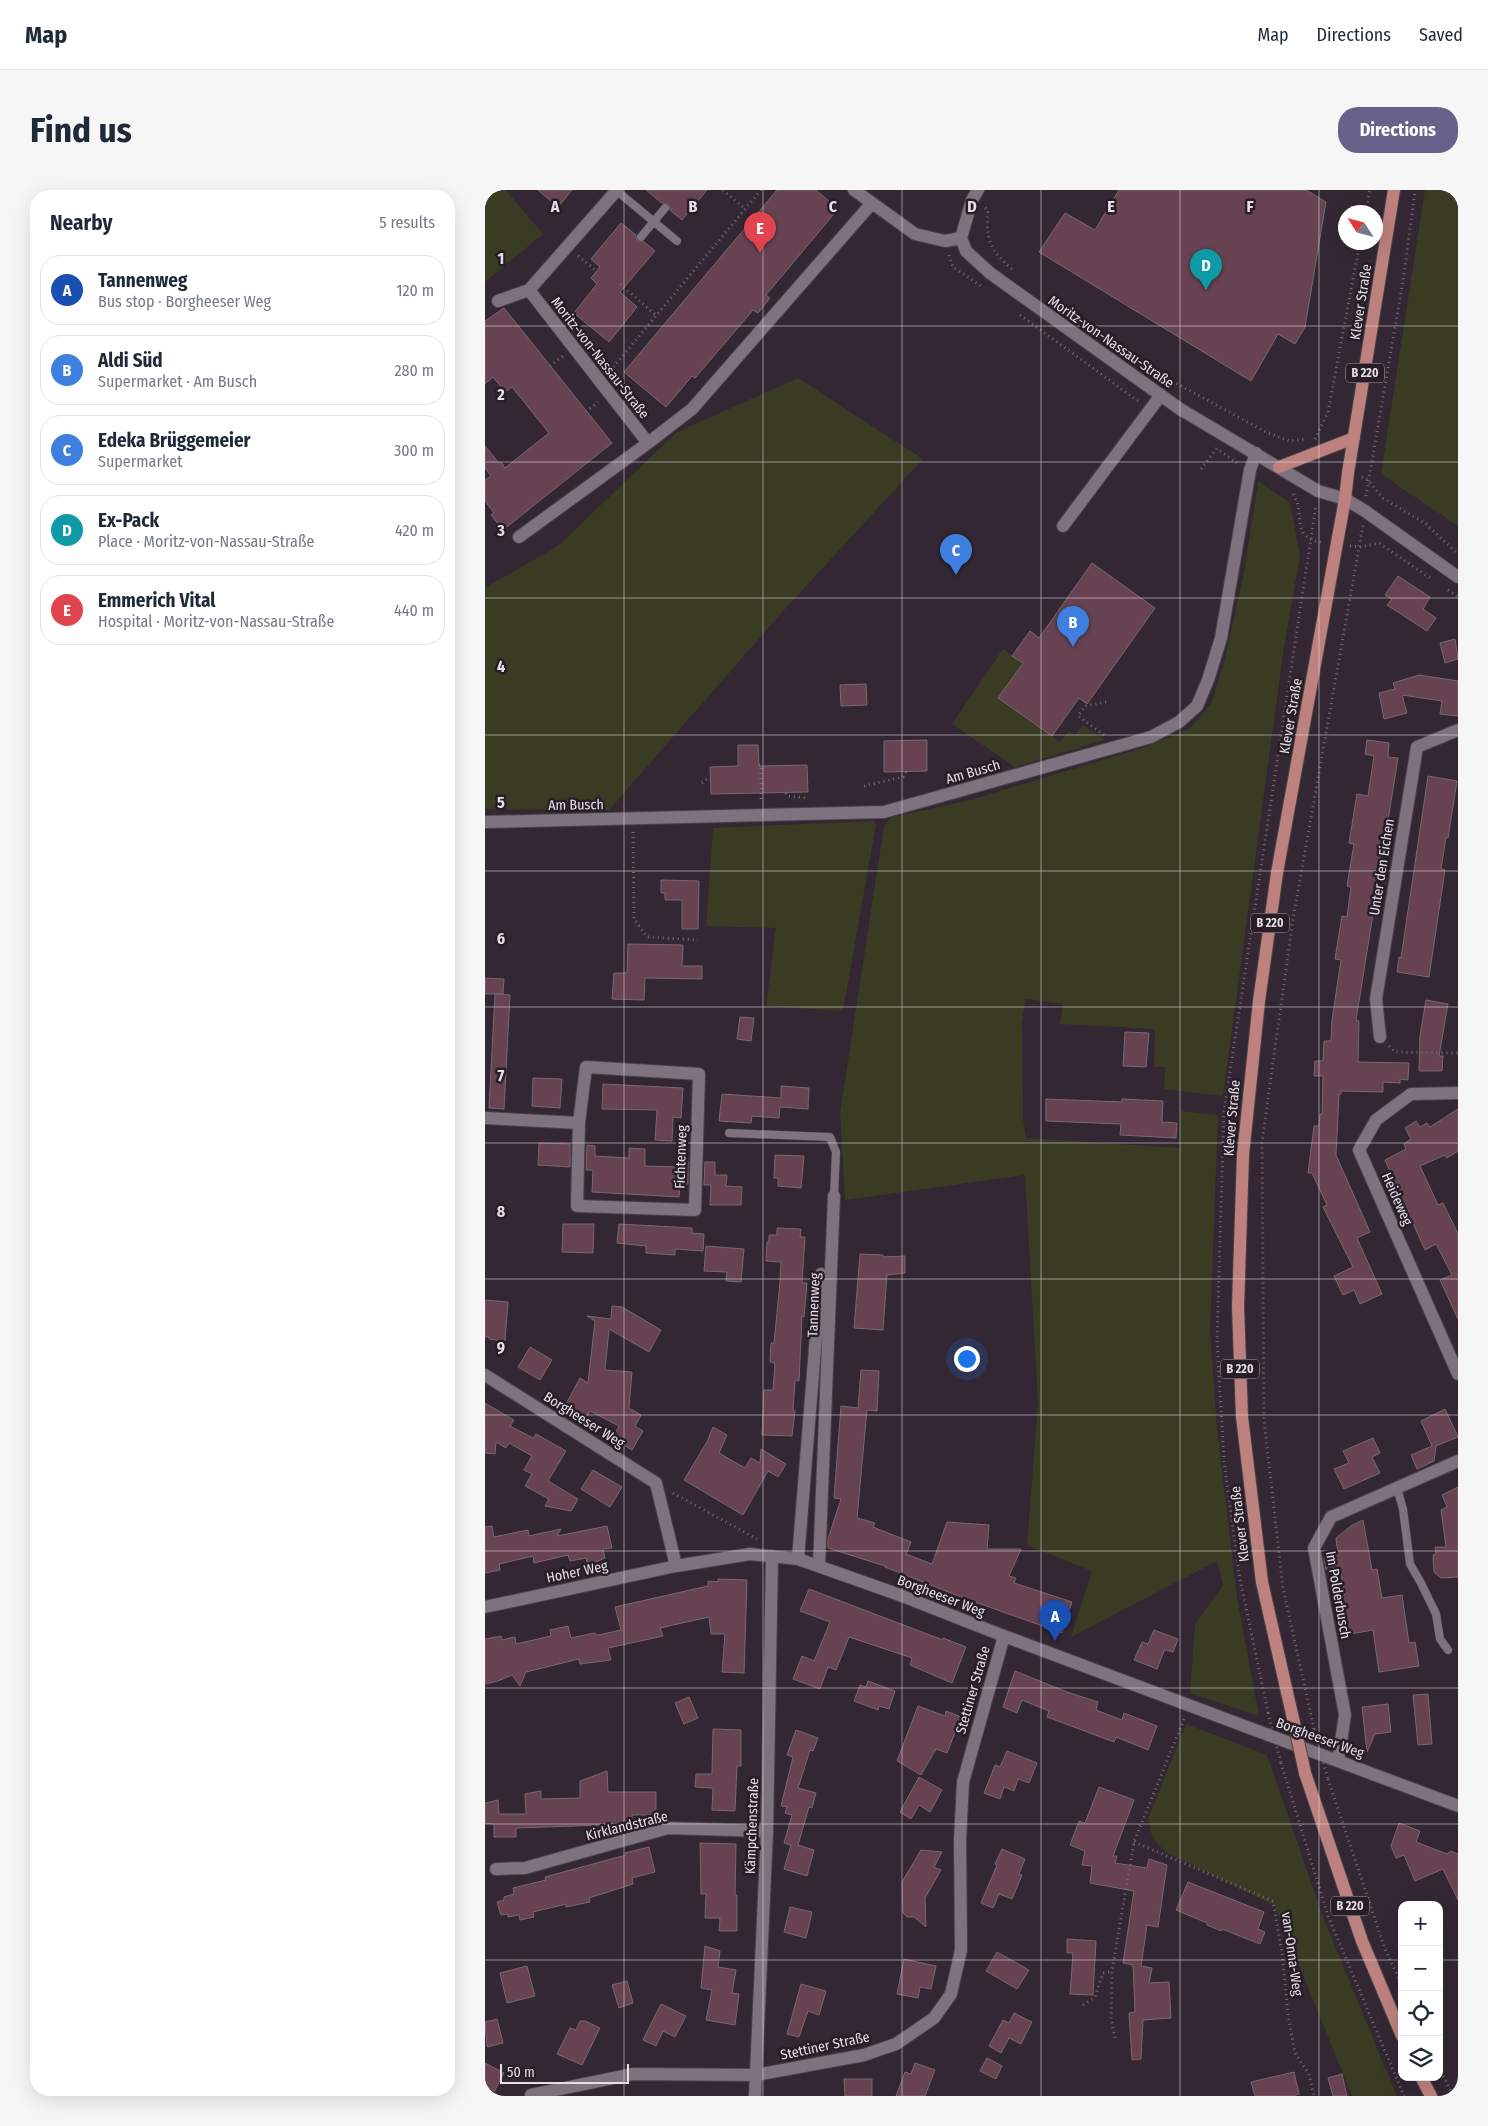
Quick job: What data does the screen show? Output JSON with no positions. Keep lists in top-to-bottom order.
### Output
{
  "streets": {
    "main road": ["Klever Straße", "B 220"],
    "street": [
      "Moritz-von-Nassau-Straße",
      "Am Busch",
      "Unter den Eichen",
      "Fichtenweg",
      "Heideweg",
      "Tannenweg",
      "Borgheeser Weg",
      "Hoher Weg",
      "Im Polderbusch",
      "Stettiner Straße",
      "Kirklandstraße",
      "Kämpchenstraße"
    ],
    "path": ["van-Onna-Weg"]
  },
  "crossings": [
    ["Klever Straße", "Moritz-von-Nassau-Straße"],
    ["Moritz-von-Nassau-Straße", "Am Busch"],
    ["Tannenweg", "Borgheeser Weg"],
    ["Borgheeser Weg", "Hoher Weg"],
    ["Borgheeser Weg", "Im Polderbusch"],
    ["Borgheeser Weg", "Stettiner Straße"],
    ["Borgheeser Weg", "Kämpchenstraße"],
    ["Stettiner Straße", "Kämpchenstraße"],
    ["Kirklandstraße", "Kämpchenstraße"]
  ],
  "scale_bar": "50 m",
  "north": "top left",
  "page": {
    "header": "Map",
    "nav": ["Map", "Directions", "Saved"],
    "buttons": "Directions",
    "title": "Find us",
    "heading": ["Nearby", "5 results"],
    "pins": [
      "E",
      "D",
      "C",
      "B",
      "A"
    ],
    "list": [
      {
        "mark": "A",
        "name": "Tannenweg",
        "note": "Bus stop · Borgheeser Weg",
        "value": "120 m"
      },
      {
        "mark": "B",
        "name": "Aldi Süd",
        "note": "Supermarket · Am Busch",
        "value": "280 m"
      },
      {
        "mark": "C",
        "name": "Edeka Brüggemeier",
        "note": "Supermarket",
        "value": "300 m"
      },
      {
        "mark": "D",
        "name": "Ex-Pack",
        "note": "Place · Moritz-von-Nassau-Straße",
        "value": "420 m"
      },
      {
        "mark": "E",
        "name": "Emmerich Vital",
        "note": "Hospital · Moritz-von-Nassau-Straße",
        "value": "440 m"
      }
    ],
    "map_buttons": ["+", "−"],
    "scale": "50 m"
  },
  "grid": {
    "columns": [
      "A",
      "B",
      "C",
      "D",
      "E",
      "F"
    ],
    "rows": [
      "1",
      "2",
      "3",
      "4",
      "5",
      "6",
      "7",
      "8",
      "9"
    ]
  }
}
